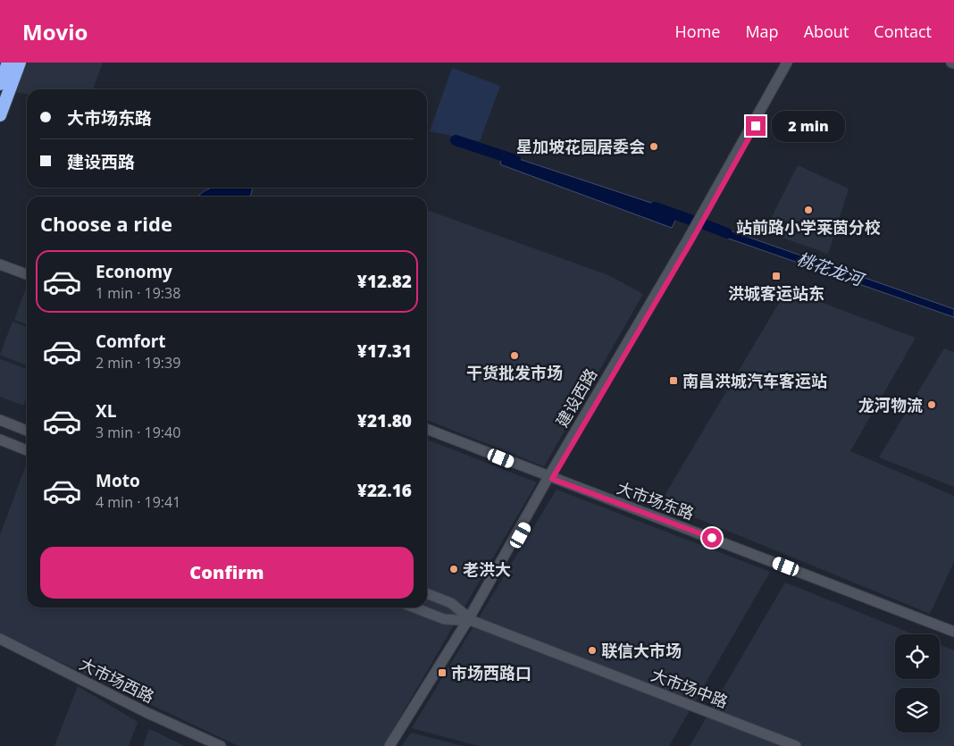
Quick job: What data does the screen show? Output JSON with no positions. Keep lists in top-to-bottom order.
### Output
{
  "streets": {
    "main road": [
      "建设西路",
      "大市场东路",
      "大市场西路",
      "大市场中路"
    ]
  },
  "crossings": [
    ["建设西路", "大市场东路"],
    ["建设西路", "大市场中路"]
  ],
  "water": ["桃花龙河"],
  "places": {
    "other": [
      "星加坡花园居委会",
      "站前路小学莱茵分校",
      "干货批发市场",
      "龙河物流",
      "老洪大",
      "联信大市场"
    ],
    "transit": ["洪城客运站东", "南昌洪城汽车客运站", "市场西路口"]
  },
  "page": {
    "header": "Movio",
    "nav": [
      "Home",
      "Map",
      "About",
      "Contact"
    ],
    "banner": ["大市场东路", "建设西路"],
    "bubble": "2 min",
    "heading": "Choose a ride",
    "list": [
      {
        "name": "Economy",
        "note": "1 min · 19:38",
        "value": "¥12.82"
      },
      {
        "name": "Comfort",
        "note": "2 min · 19:39",
        "value": "¥17.31"
      },
      {
        "name": "XL",
        "note": "3 min · 19:40",
        "value": "¥21.80"
      },
      {
        "name": "Moto",
        "note": "4 min · 19:41",
        "value": "¥22.16"
      }
    ],
    "buttons": "Confirm"
  }
}
